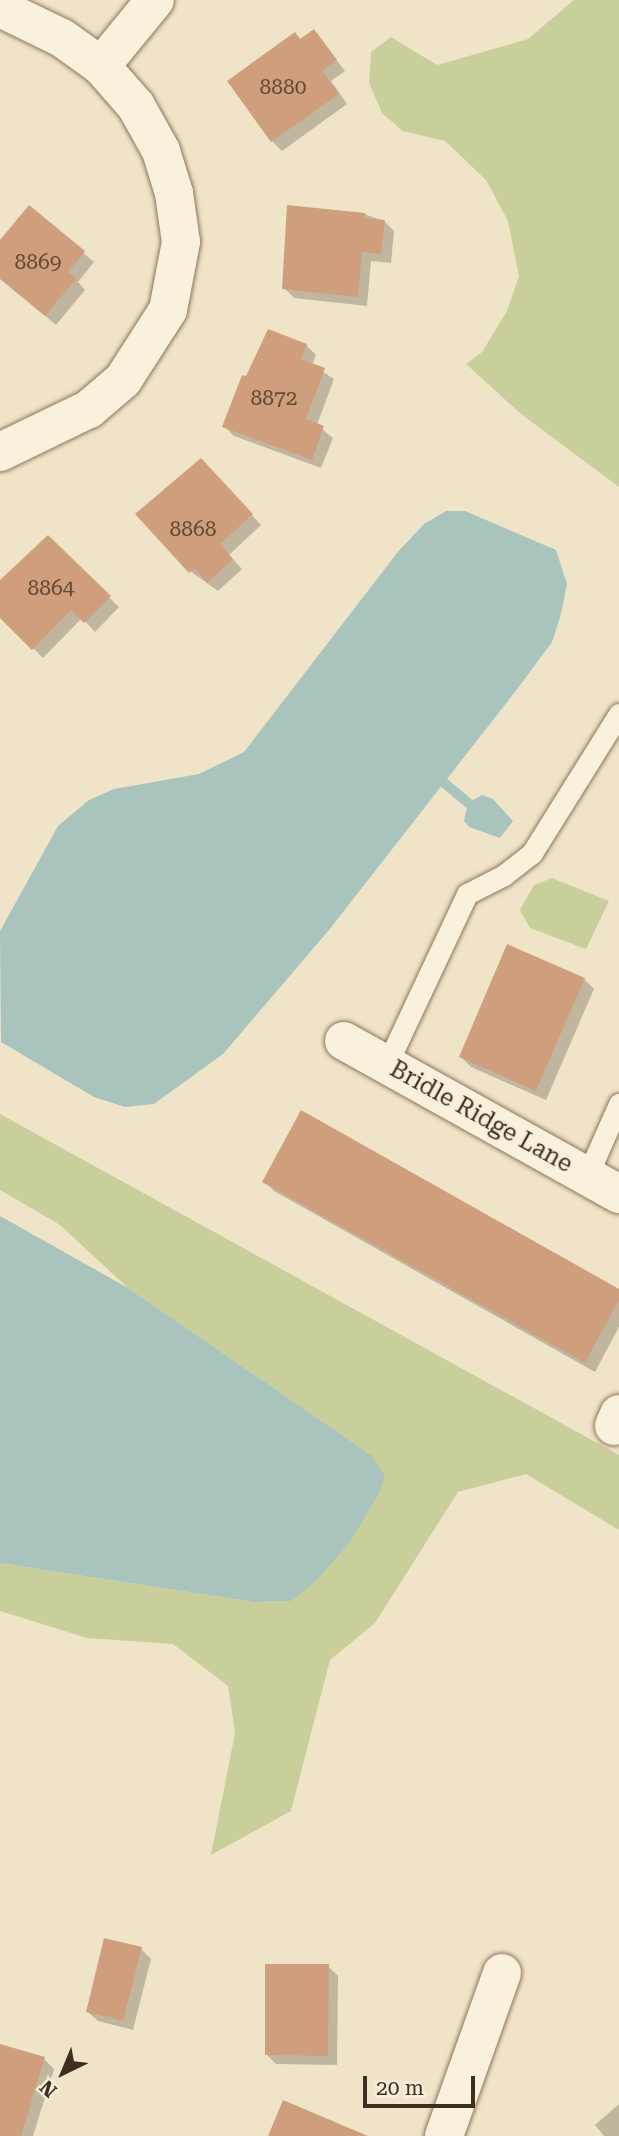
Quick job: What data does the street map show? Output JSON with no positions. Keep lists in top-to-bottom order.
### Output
{
  "streets": {
    "street": ["Bridle Ridge Lane"]
  },
  "house_numbers": [
    "8880",
    "8869",
    "8872",
    "8868",
    "8864"
  ],
  "scale_bar": "20 m",
  "north": "bottom left"
}
